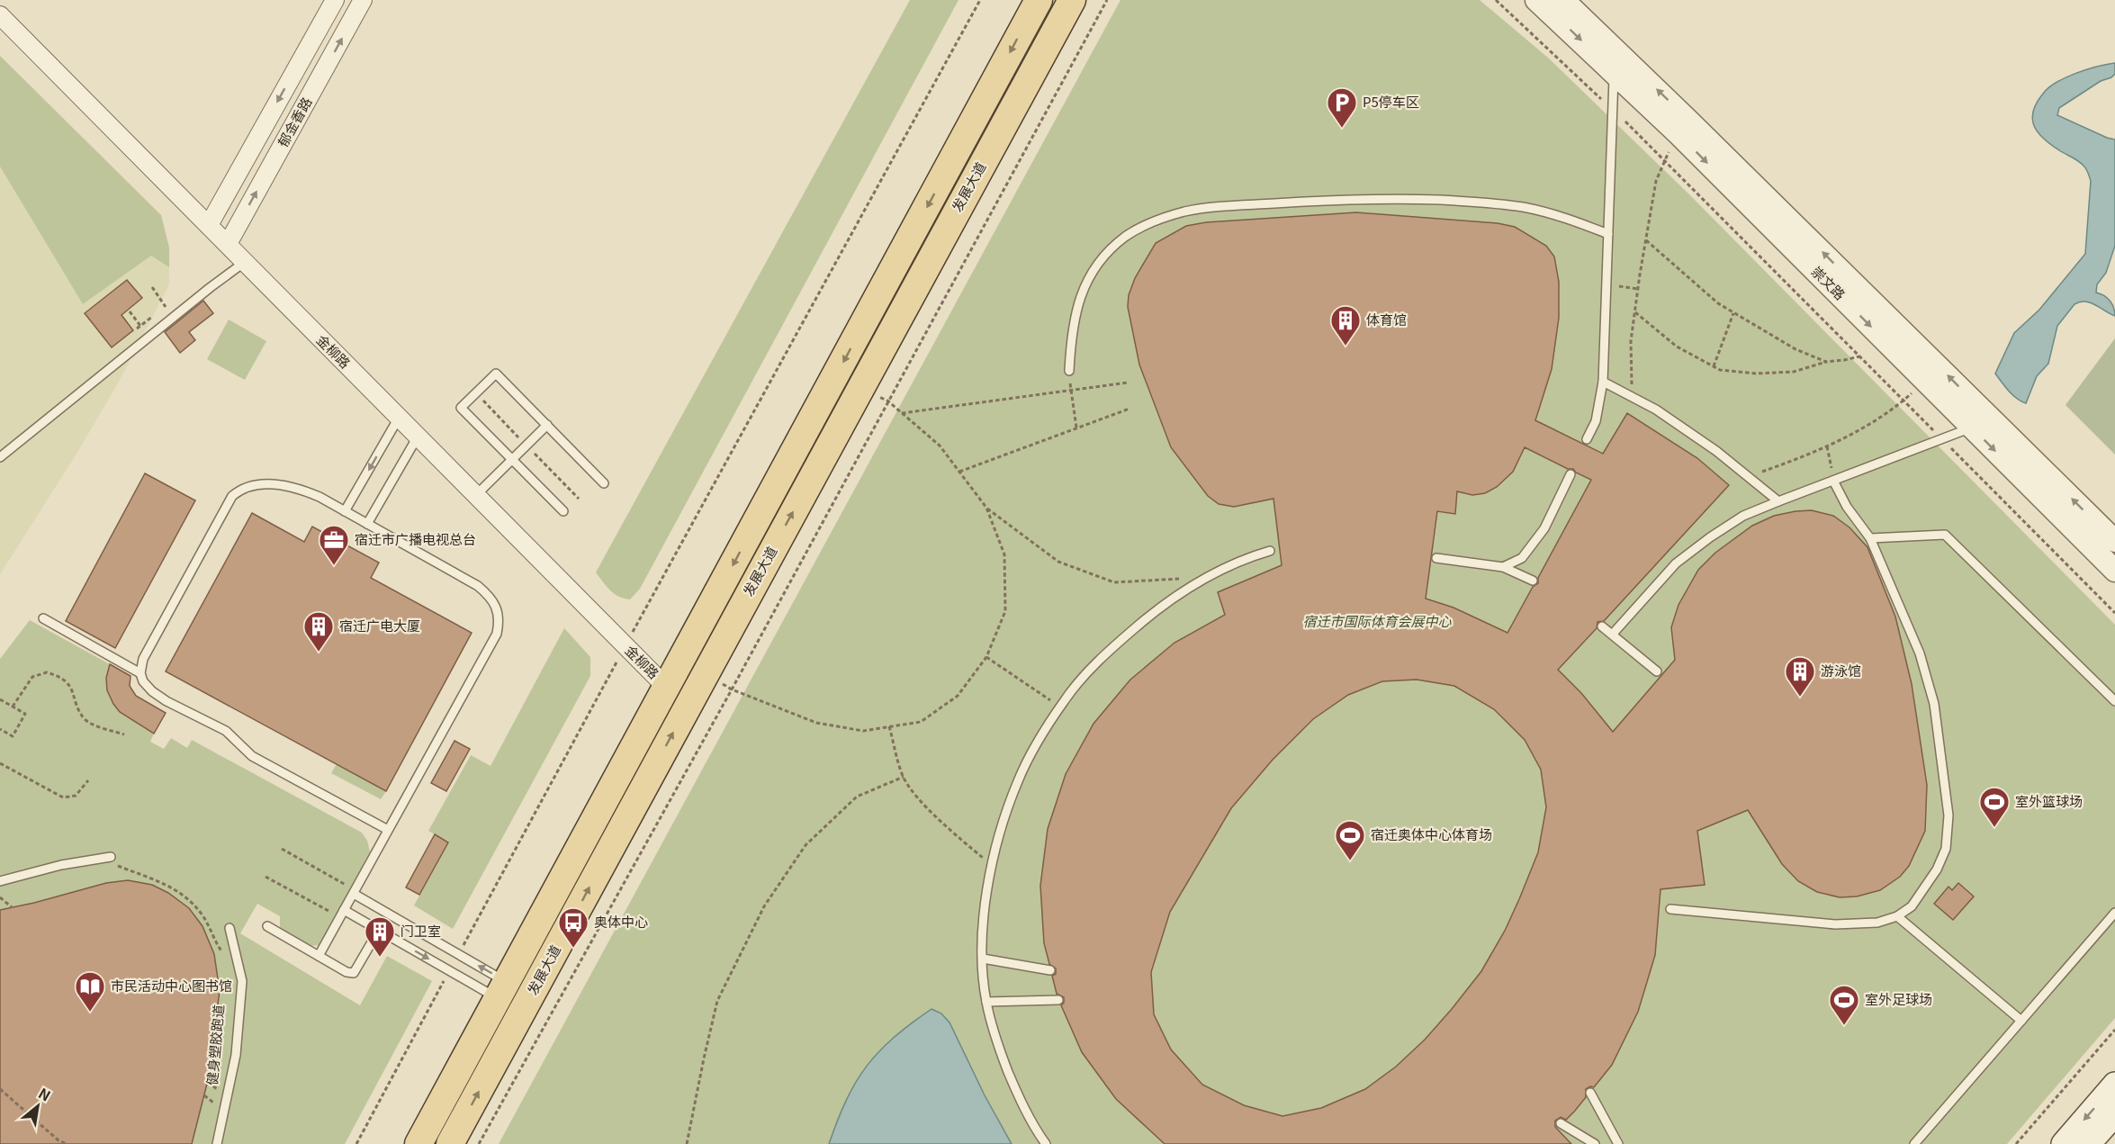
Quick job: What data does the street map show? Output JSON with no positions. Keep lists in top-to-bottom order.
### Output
{
  "streets": {
    "main road": ["发展大道"],
    "street": ["郁金香路", "崇文路", "金柳路"]
  },
  "crossings": [
    ["郁金香路", "金柳路"],
    ["发展大道", "金柳路"]
  ],
  "parks": ["宿迁市国际体育会展中心"],
  "places": {
    "parking": ["P5停车区"],
    "building": [
      "体育馆",
      "宿迁广电大厦",
      "游泳馆",
      "门卫室"
    ],
    "office": ["宿迁市广播电视总台"],
    "sports": ["室外篮球场", "宿迁奥体中心体育场", "室外足球场"],
    "bus stop": ["奥体中心"],
    "library": ["市民活动中心图书馆"]
  },
  "north": "top right"
}
